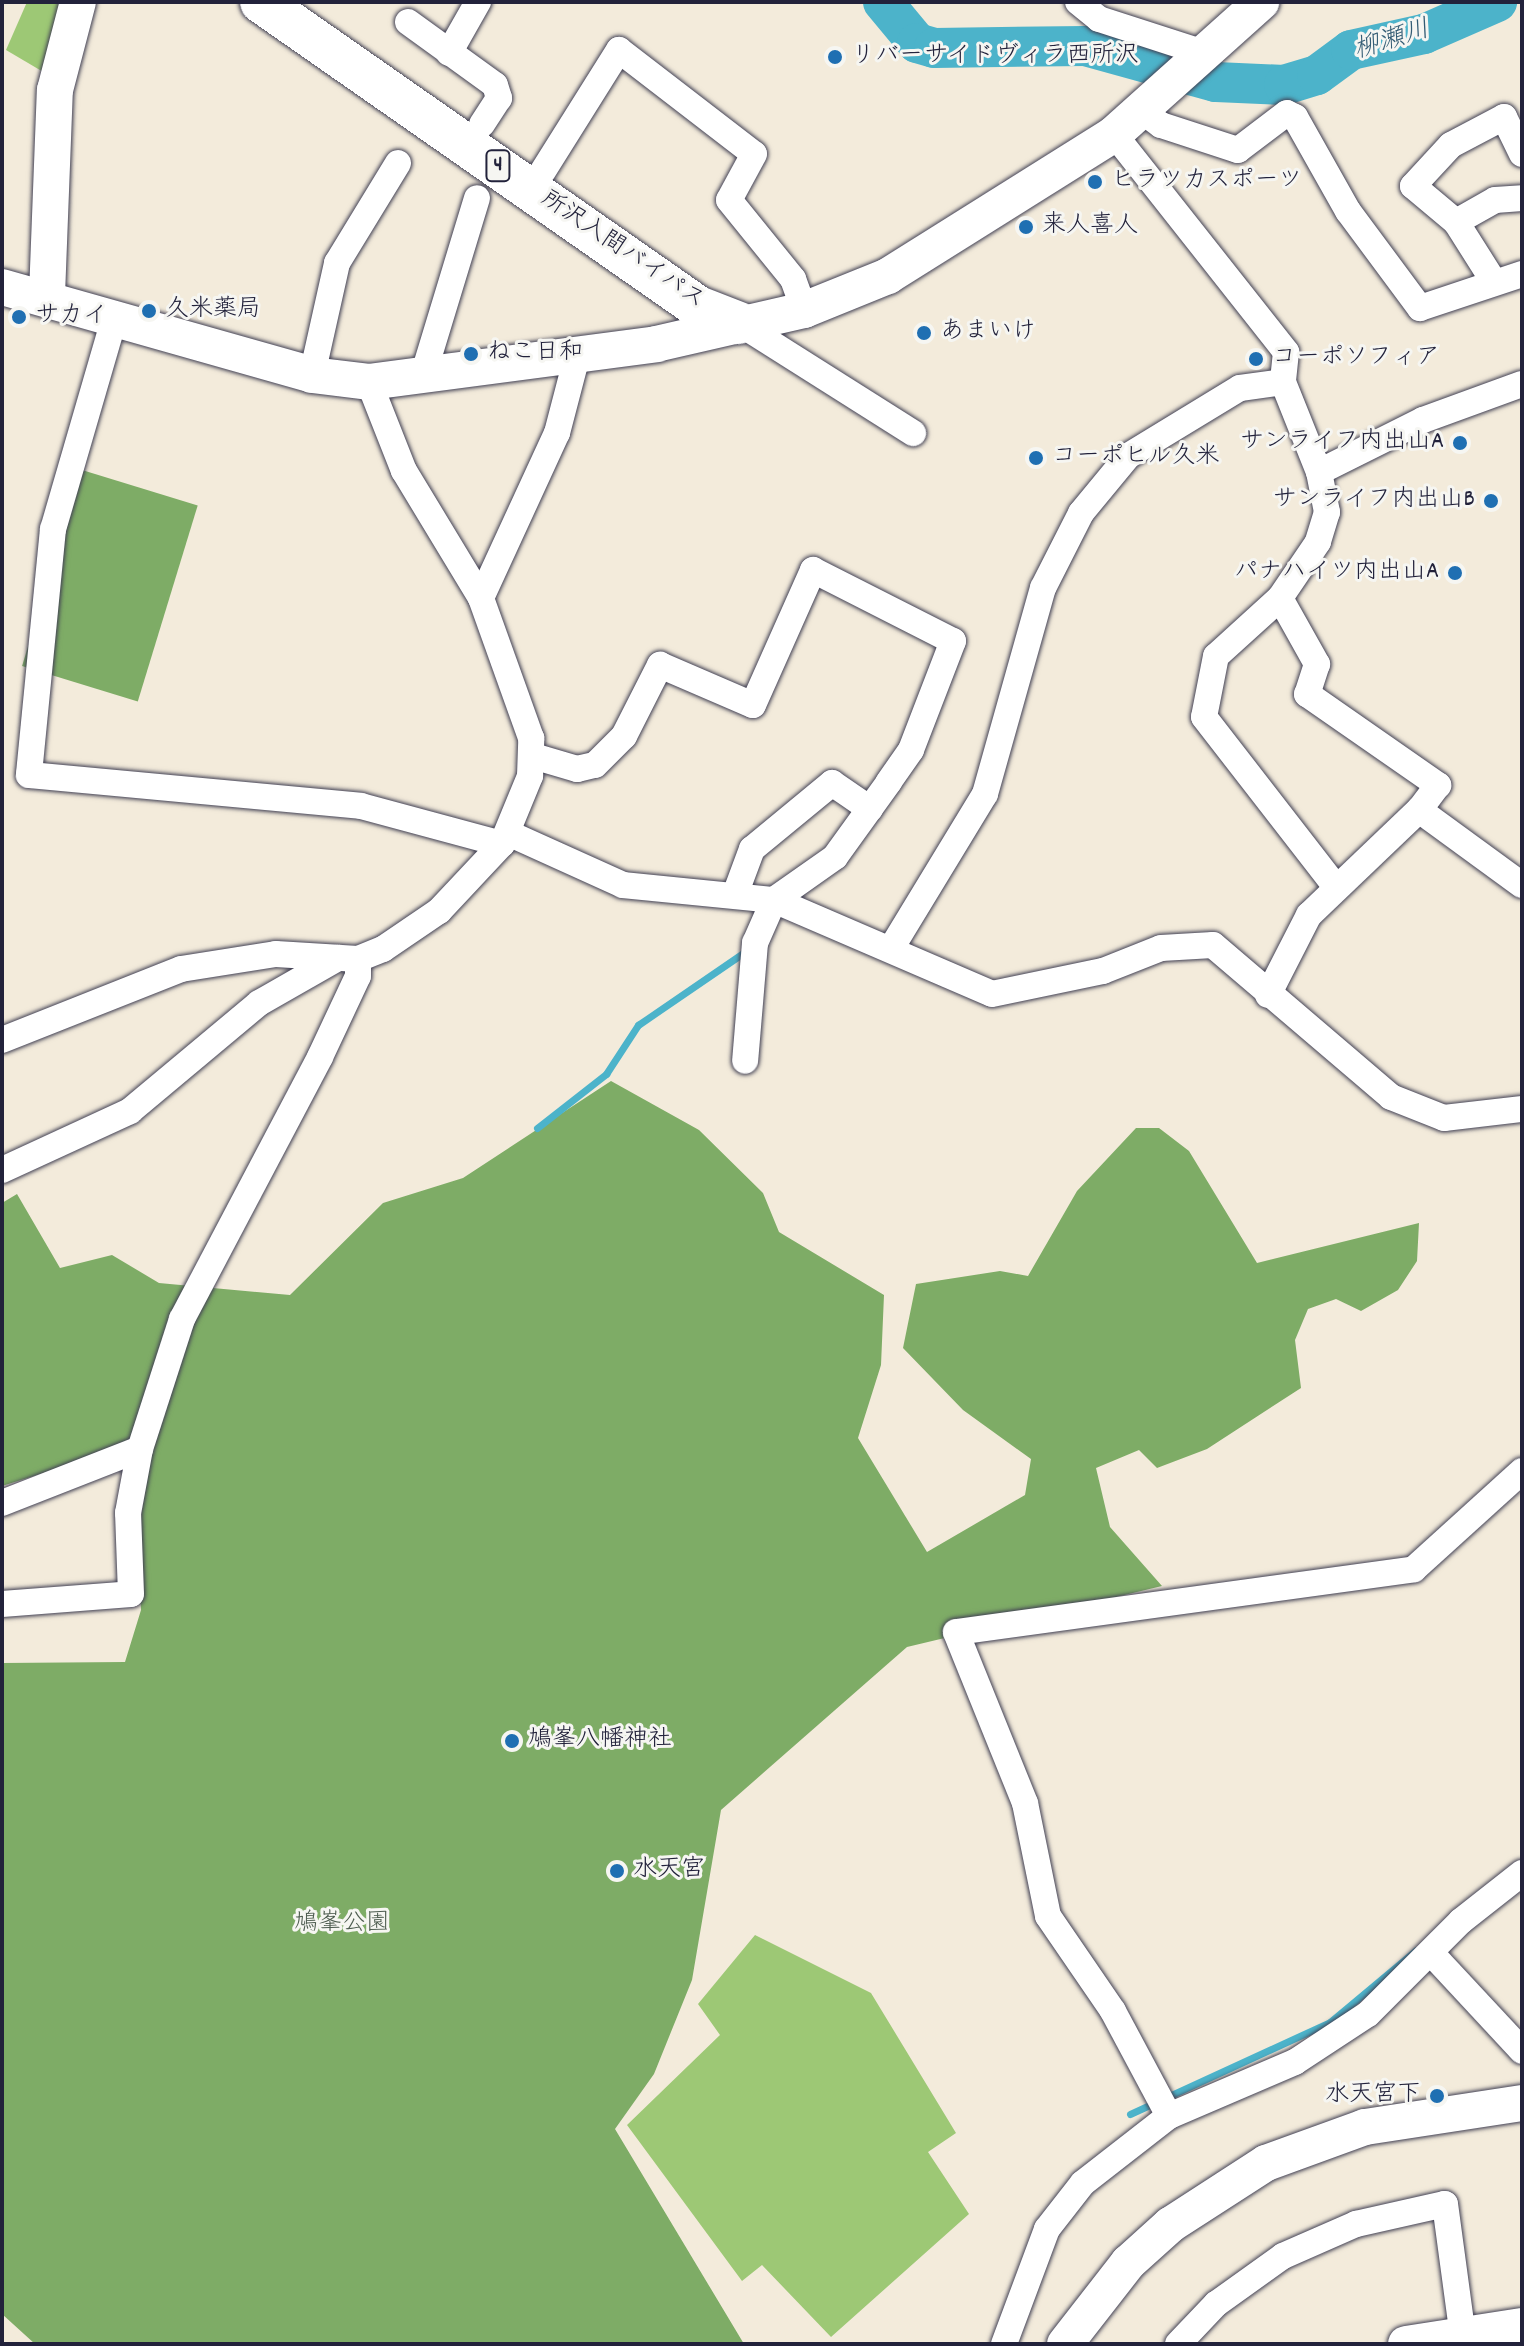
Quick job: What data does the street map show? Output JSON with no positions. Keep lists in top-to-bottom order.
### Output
{
  "streets": {
    "main road": ["4", "所沢入間バイパス"]
  },
  "water": ["柳瀬川"],
  "parks": ["鳩峯公園"],
  "places": [
    "リバーサイドヴィラ西所沢",
    "ヒラツカスポーツ",
    "来人喜人",
    "久米薬局",
    "サカイ",
    "あまいけ",
    "ねこ日和",
    "コーポソフィア",
    "サンライフ内出山A",
    "コーポヒル久米",
    "サンライフ内出山B",
    "パナハイツ内出山A",
    "鳩峯八幡神社",
    "水天宮",
    "水天宮下"
  ]
}
